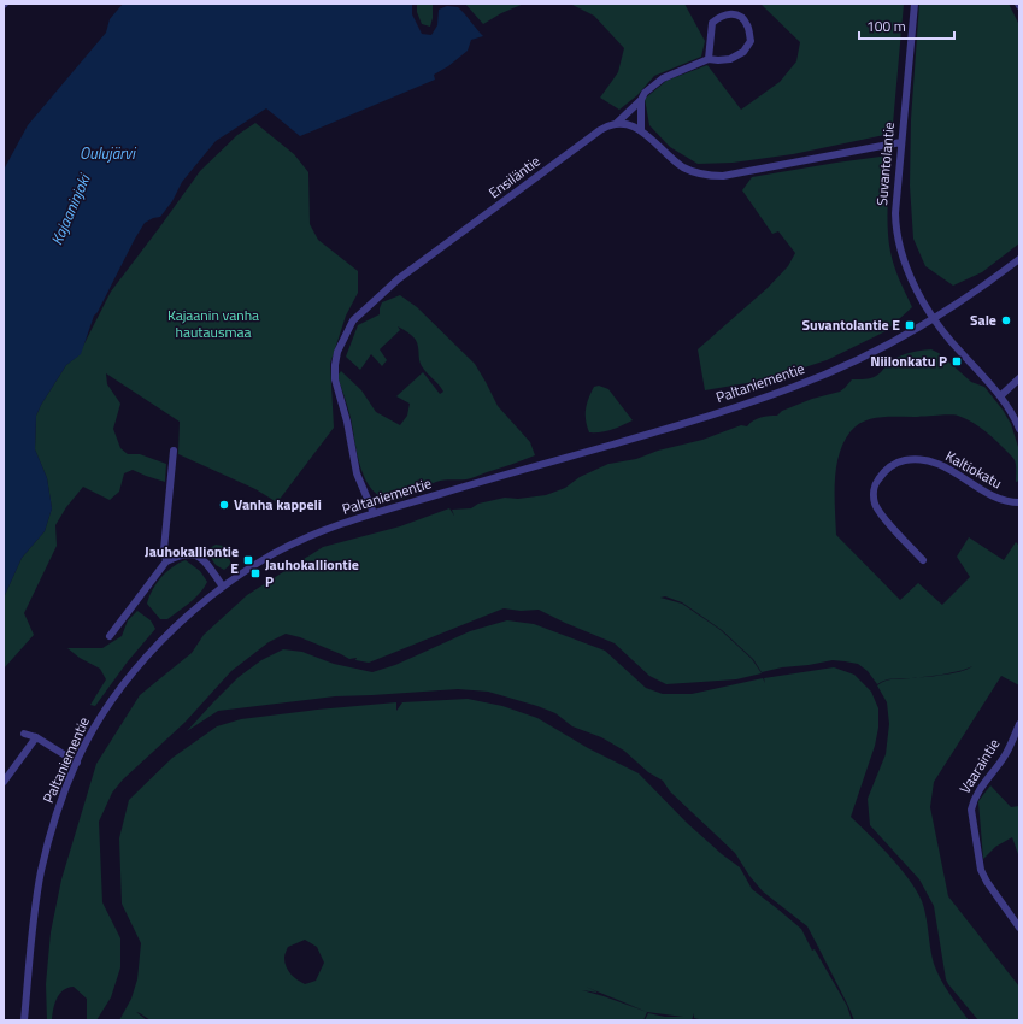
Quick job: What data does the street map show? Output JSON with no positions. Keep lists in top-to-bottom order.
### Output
{
  "streets": {
    "street": [
      "Suvantolantie",
      "Ensiläntie",
      "Paltaniementie",
      "Kaltiokatu",
      "Vaaraintie"
    ]
  },
  "crossings": [
    ["Suvantolantie", "Paltaniementie"],
    ["Ensiläntie", "Paltaniementie"]
  ],
  "water": ["Oulujärvi", "Kajaaninjoki"],
  "parks": ["Kajaanin vanha hautausmaa"],
  "places": {
    "other": ["Sale", "Vanha kappeli"],
    "transit": [
      "Suvantolantie E",
      "Niilonkatu P",
      "Jauhokalliontie E",
      "Jauhokalliontie P"
    ]
  },
  "scale_bar": "100 m"
}
